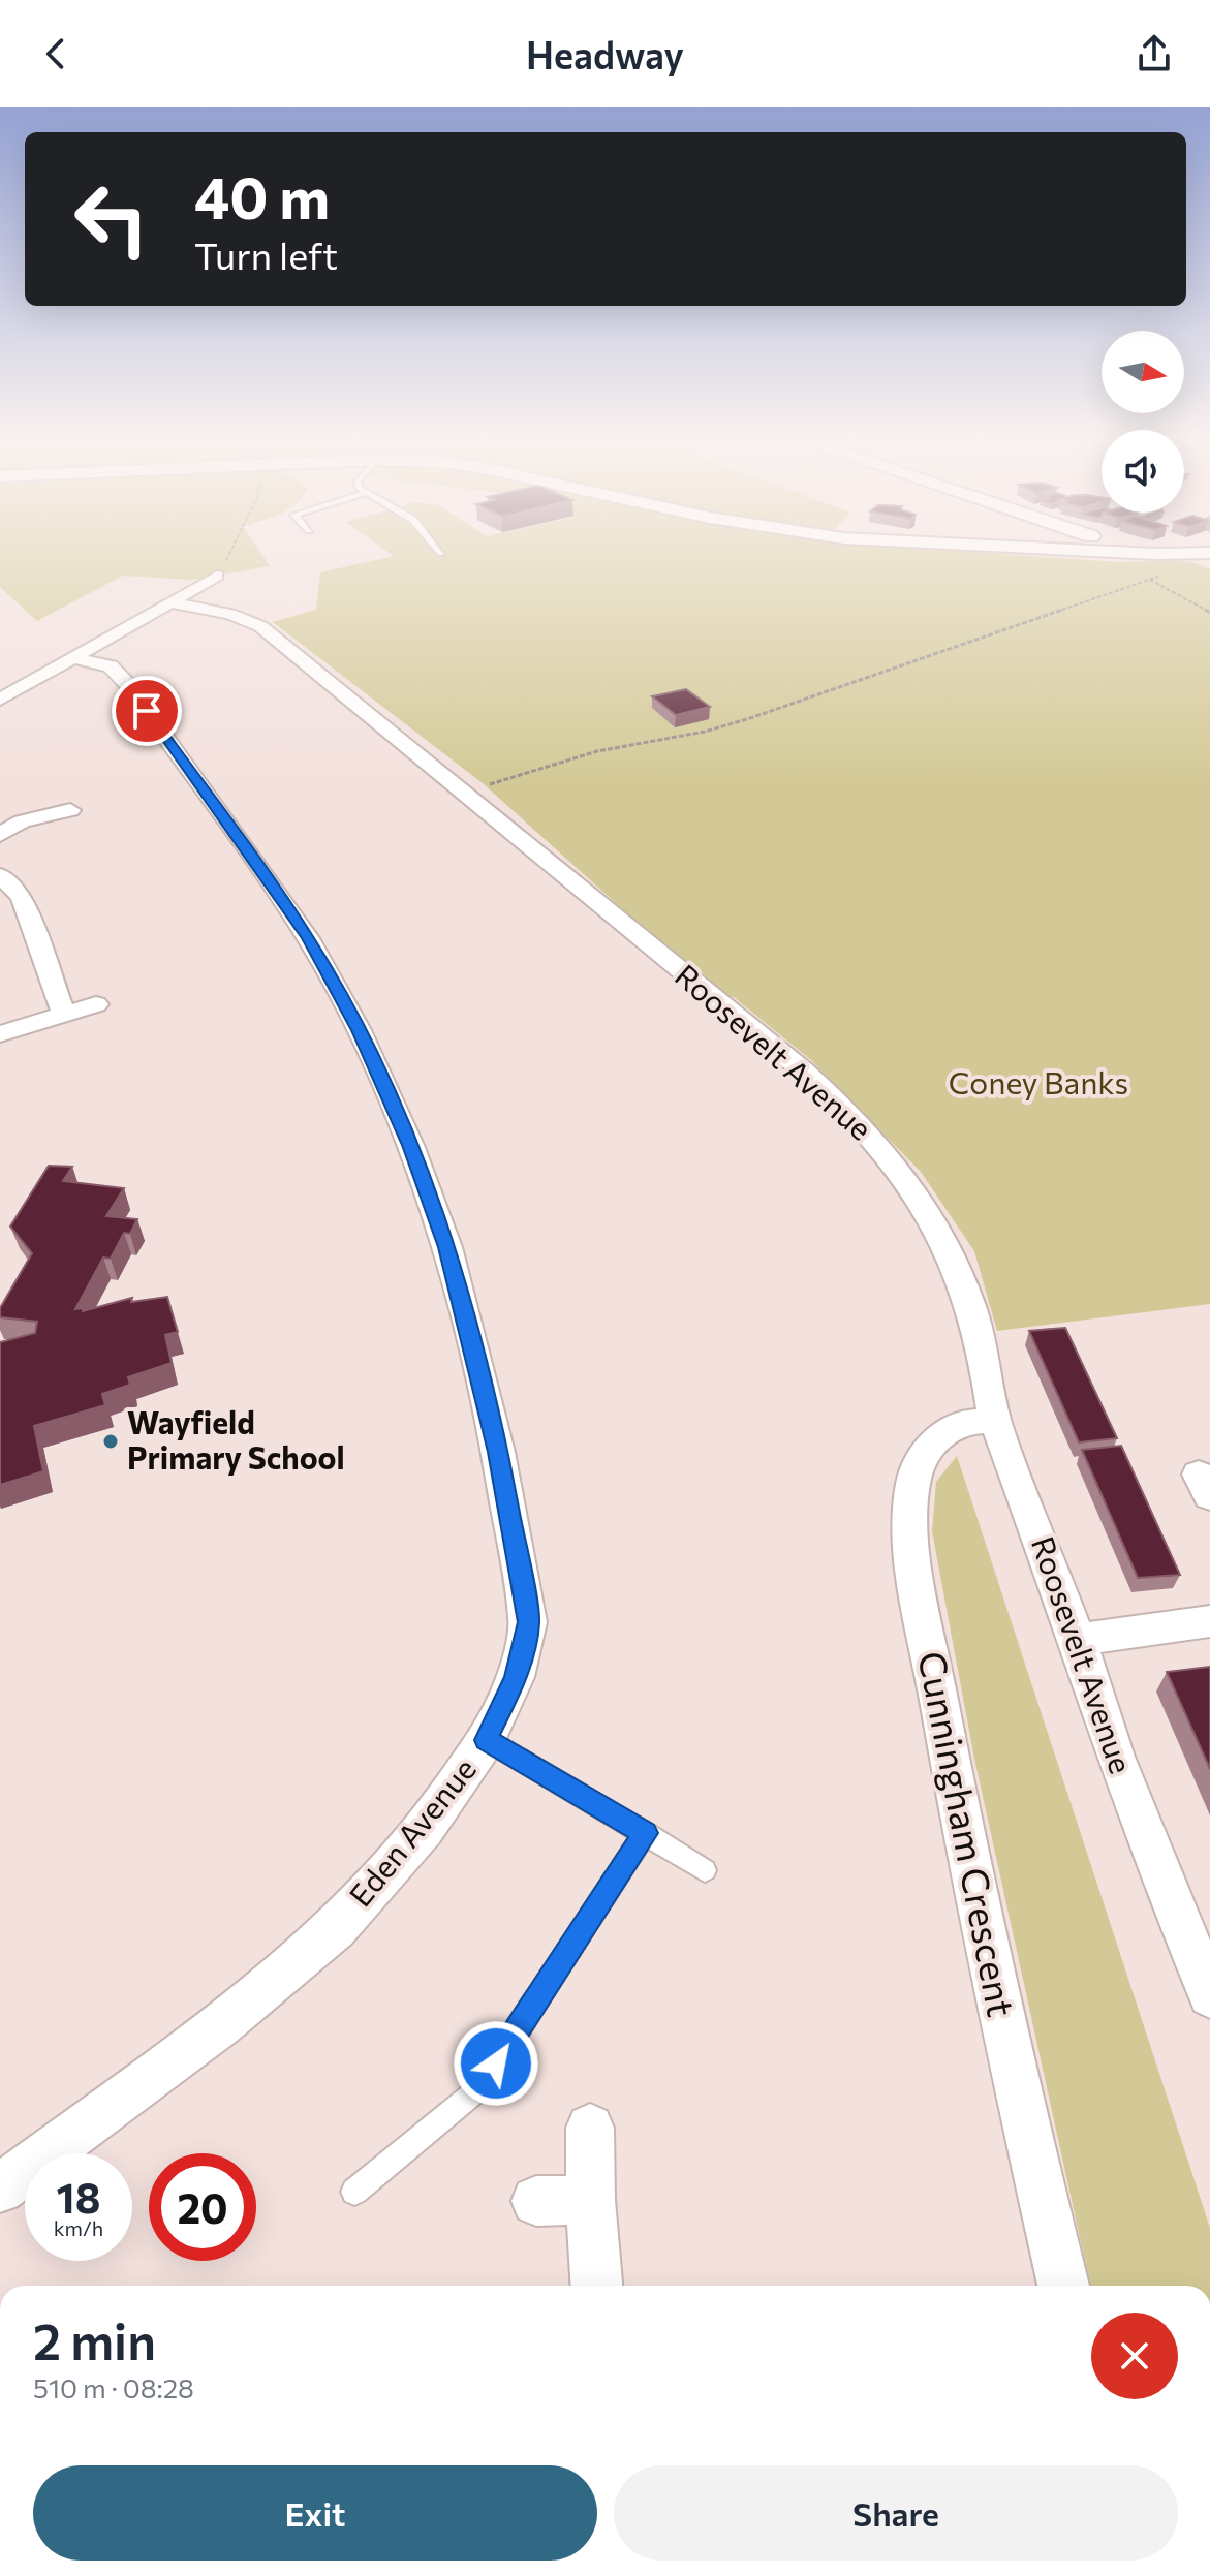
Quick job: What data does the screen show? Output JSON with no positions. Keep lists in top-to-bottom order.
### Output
{
  "streets": {
    "street": ["Roosevelt Avenue", "Eden Avenue", "Cunningham Crescent"]
  },
  "crossings": [
    ["Roosevelt Avenue", "Cunningham Crescent"]
  ],
  "parks": ["Coney Banks"],
  "places": ["Wayfield Primary School"],
  "north": "right",
  "page": {
    "header": "Headway",
    "turn": ["40 m", "Turn left"],
    "speed": "18 km/h",
    "limit": "20",
    "heading": ["2 min", "510 m · 08:28"],
    "buttons": ["Exit", "Share"]
  }
}
